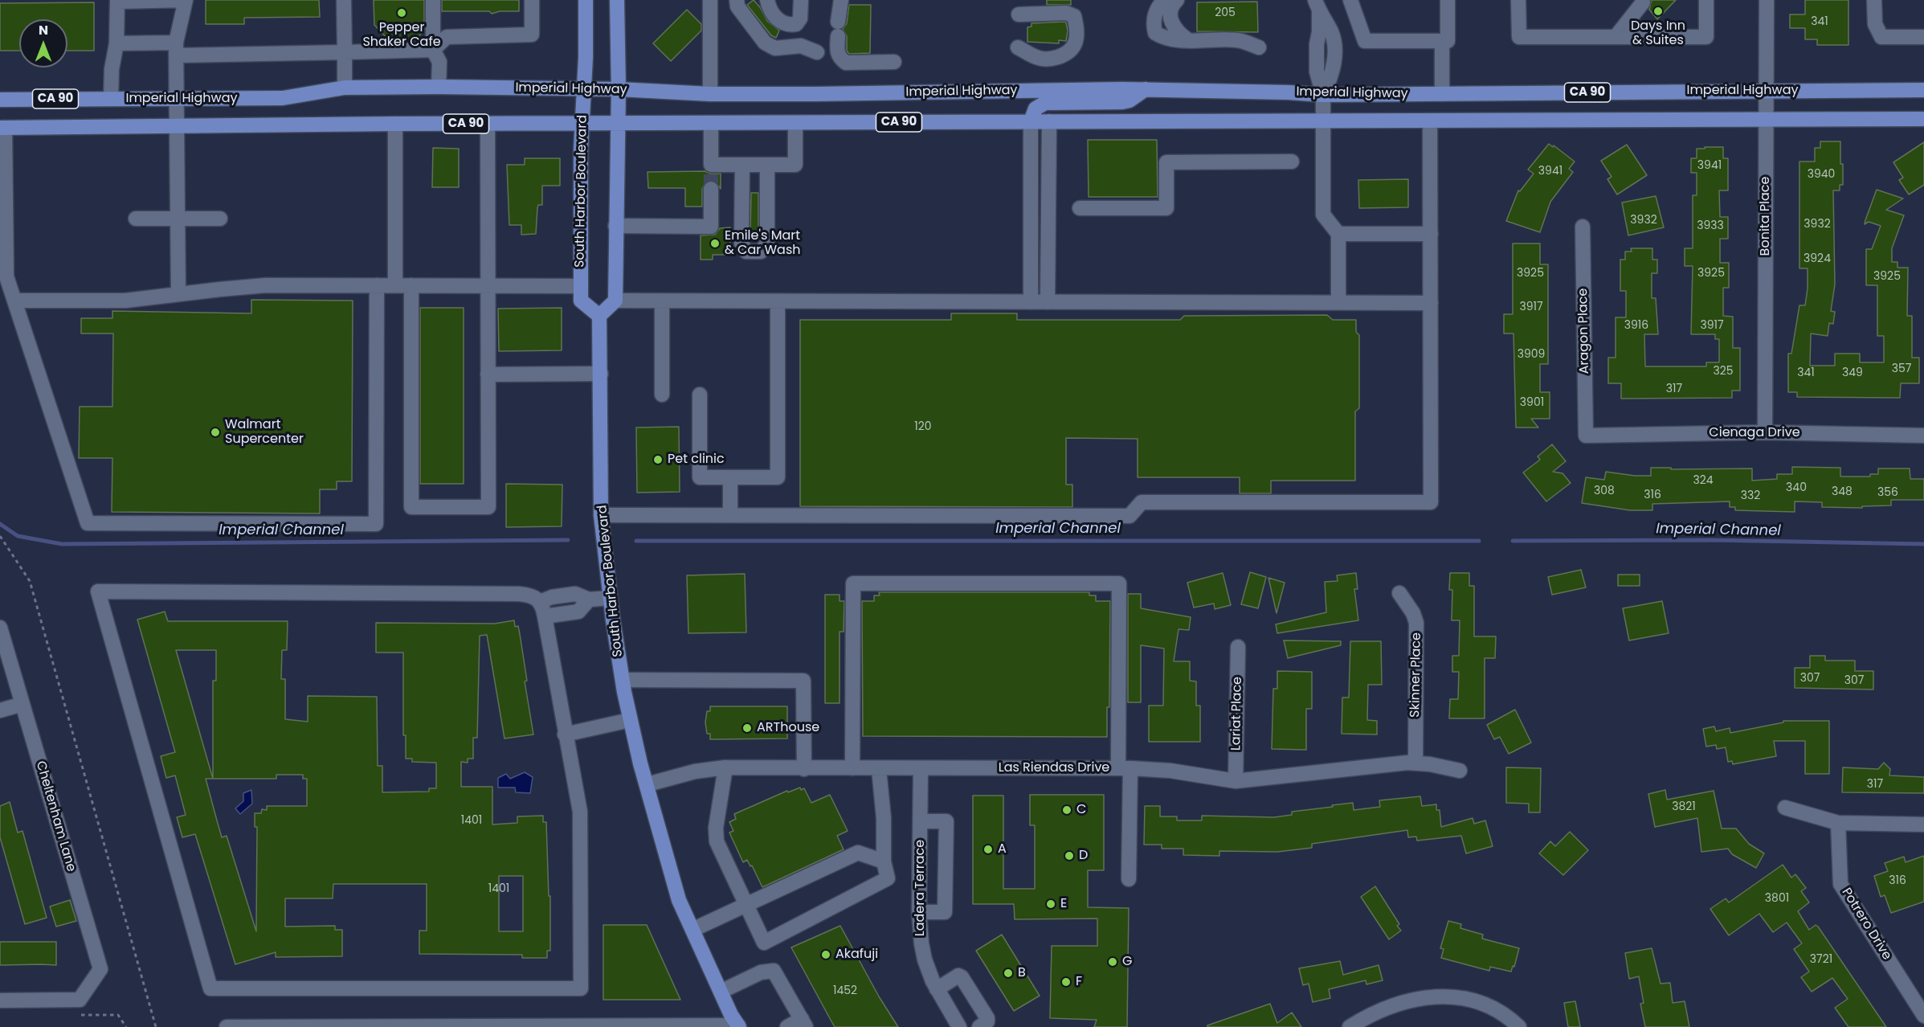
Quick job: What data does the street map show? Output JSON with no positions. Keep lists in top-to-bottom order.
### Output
{
  "streets": {
    "main road": ["Imperial Highway", "CA 90", "South Harbor Boulevard"],
    "street": [
      "Bonita Place",
      "Aragon Place",
      "Cienaga Drive",
      "Skinner Place",
      "Lariat Place",
      "Las Riendas Drive",
      "Cheltenham Lane",
      "Ladera Terrace",
      "Potrero Drive"
    ]
  },
  "crossings": [
    ["Imperial Highway", "South Harbor Boulevard"],
    ["Imperial Highway", "Bonita Place"],
    ["South Harbor Boulevard", "Las Riendas Drive"],
    ["Bonita Place", "Cienaga Drive"],
    ["Aragon Place", "Cienaga Drive"],
    ["Skinner Place", "Las Riendas Drive"],
    ["Lariat Place", "Las Riendas Drive"],
    ["Las Riendas Drive", "Ladera Terrace"]
  ],
  "water": ["Imperial Channel"],
  "places": [
    "Days Inn & Suites",
    "Pepper Shaker Cafe",
    "Emile's Mart & Car Wash",
    "Walmart Supercenter",
    "Pet clinic",
    "ARThouse",
    "C",
    "A",
    "D",
    "E",
    "Akafuji",
    "G",
    "B",
    "F"
  ],
  "house_numbers": [
    "205",
    "341",
    "3941",
    "3941",
    "3940",
    "3932",
    "3932",
    "3933",
    "3924",
    "3925",
    "3925",
    "3925",
    "3917",
    "3916",
    "3917",
    "3909",
    "357",
    "325",
    "341",
    "349",
    "317",
    "3901",
    "120",
    "324",
    "340",
    "308",
    "348",
    "356",
    "316",
    "332",
    "307",
    "307",
    "317",
    "3821",
    "1401",
    "316",
    "1401",
    "3801",
    "3721",
    "1452"
  ],
  "north": "top"
}
